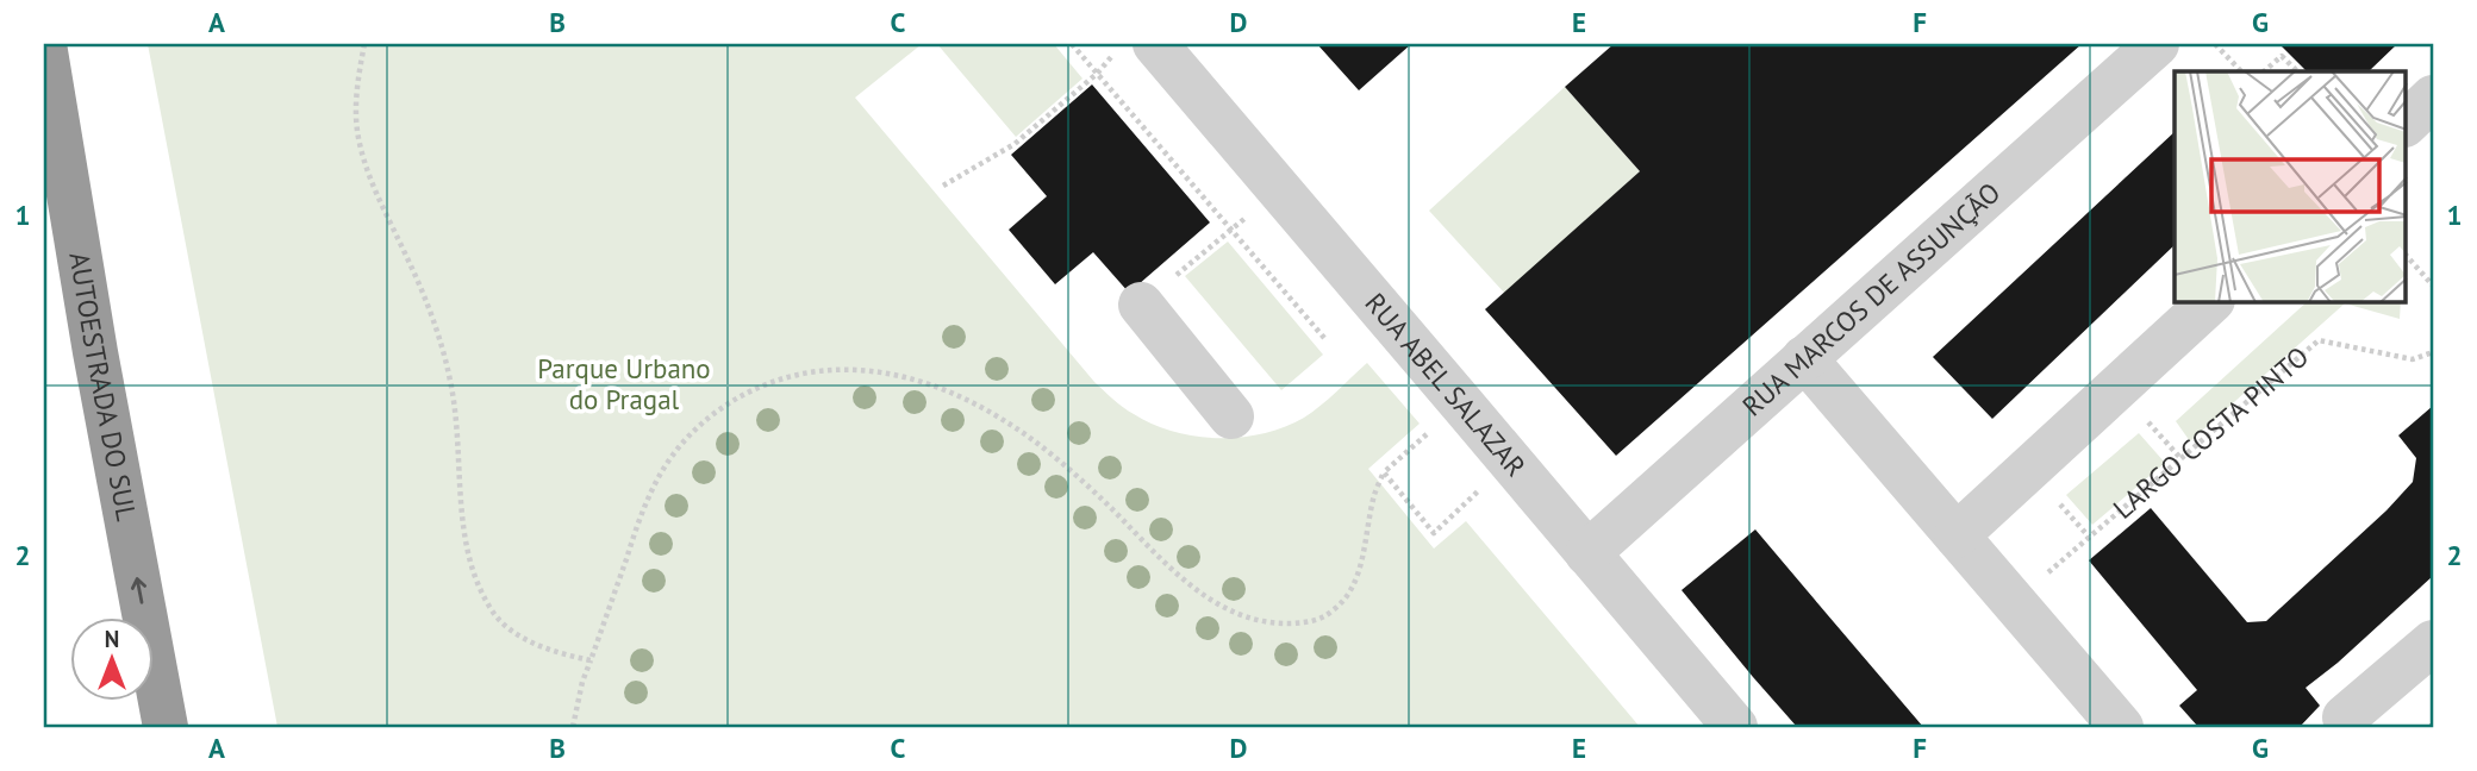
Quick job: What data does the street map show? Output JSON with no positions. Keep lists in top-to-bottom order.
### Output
{
  "streets": {
    "highway": ["AUTOESTRADA DO SUL"],
    "street": ["RUA MARCOS DE ASSUNÇÃO", "RUA ABEL SALAZAR"],
    "path": ["LARGO COSTA PINTO"]
  },
  "crossings": [
    ["RUA MARCOS DE ASSUNÇÃO", "RUA ABEL SALAZAR"]
  ],
  "one_way": ["AUTOESTRADA DO SUL"],
  "parks": ["Parque Urbano do Pragal"],
  "north": "top",
  "grid": {
    "columns": [
      "A",
      "B",
      "C",
      "D",
      "E",
      "F",
      "G"
    ],
    "rows": ["1", "2"]
  }
}
